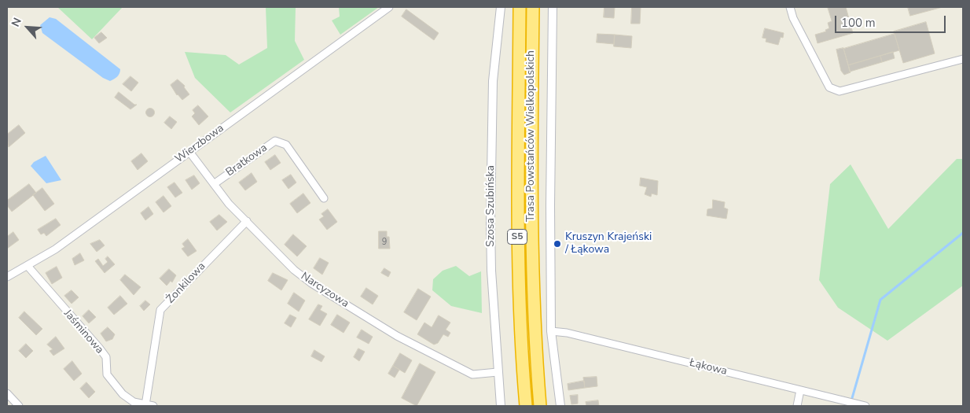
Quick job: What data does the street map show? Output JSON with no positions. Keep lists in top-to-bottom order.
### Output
{
  "streets": {
    "highway": ["Trasa Powstańców Wielkopolskich", "S5"],
    "street": [
      "Wierzbowa",
      "Bratkowa",
      "Szosa Szubińska",
      "Żonkilowa",
      "Narcyzowa",
      "Jaśminowa",
      "Łąkowa"
    ]
  },
  "crossings": [
    ["Wierzbowa", "Narcyzowa"],
    ["Wierzbowa", "Jaśminowa"],
    ["Bratkowa", "Narcyzowa"],
    ["Szosa Szubińska", "Narcyzowa"],
    ["Żonkilowa", "Narcyzowa"],
    ["Żonkilowa", "Jaśminowa"]
  ],
  "places": ["Kruszyn Krajeński / Łąkowa"],
  "house_numbers": ["9"],
  "scale_bar": "100 m",
  "north": "top left"
}
